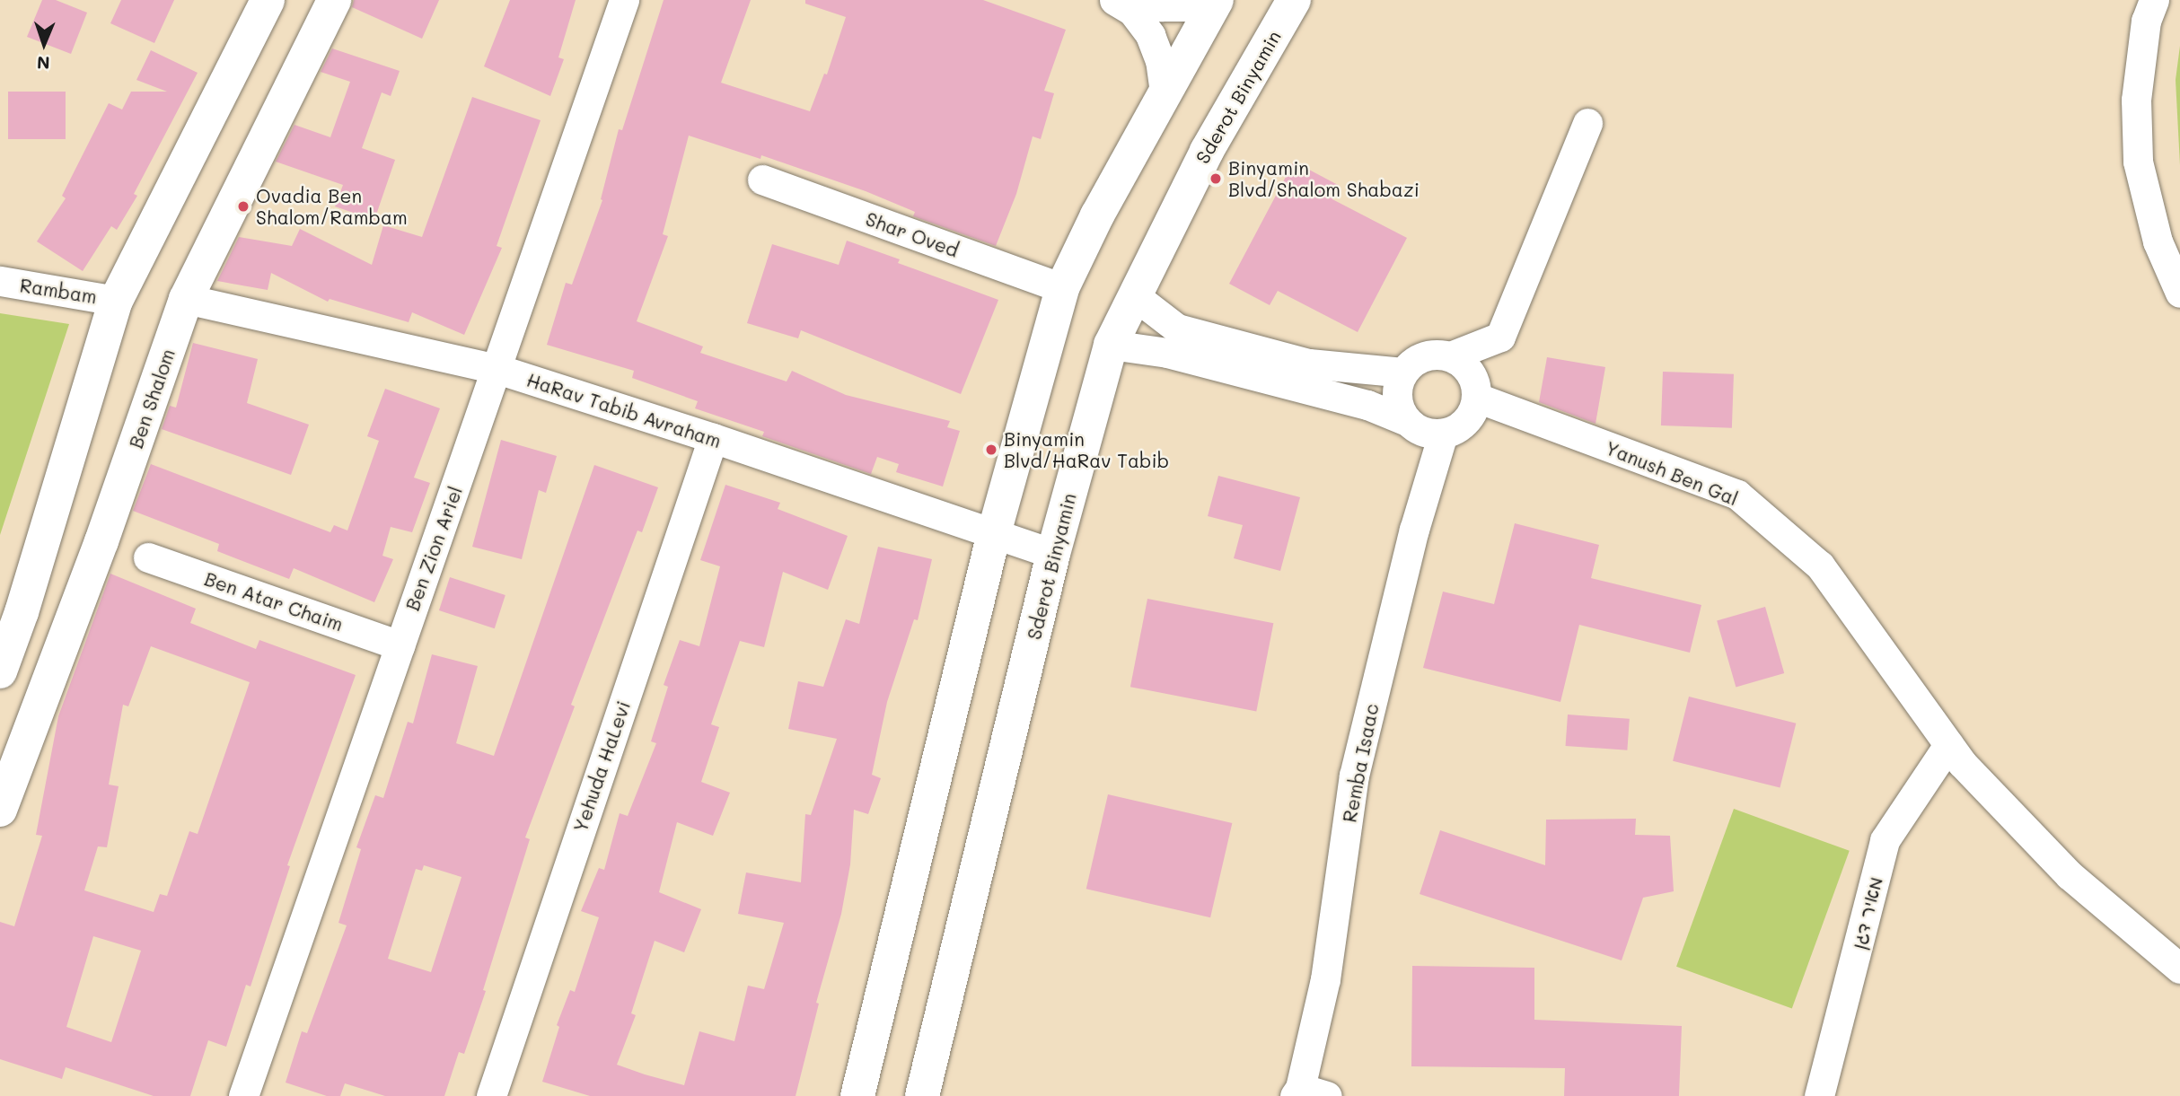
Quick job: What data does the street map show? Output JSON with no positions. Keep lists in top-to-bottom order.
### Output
{
  "streets": {
    "main road": ["Sderot Binyamin", "Ben Shalom"],
    "street": [
      "Shar Oved",
      "Rambam",
      "HaRav Tabib Avraham",
      "Yanush Ben Gal",
      "Ben Zion Ariel",
      "Ben Atar Chaim",
      "Remba Isaac",
      "Yehuda HaLevi",
      "מאיר דגן"
    ]
  },
  "crossings": [
    ["Sderot Binyamin", "HaRav Tabib Avraham"],
    ["Ben Shalom", "HaRav Tabib Avraham"],
    ["HaRav Tabib Avraham", "Ben Zion Ariel"],
    ["HaRav Tabib Avraham", "Yehuda HaLevi"],
    ["Yanush Ben Gal", "Remba Isaac"],
    ["Yanush Ben Gal", "מאיר דגן"],
    ["Ben Zion Ariel", "Ben Atar Chaim"]
  ],
  "places": ["Binyamin Blvd/Shalom Shabazi", "Ovadia Ben Shalom/Rambam", "Binyamin Blvd/HaRav Tabib"],
  "north": "bottom"
}
